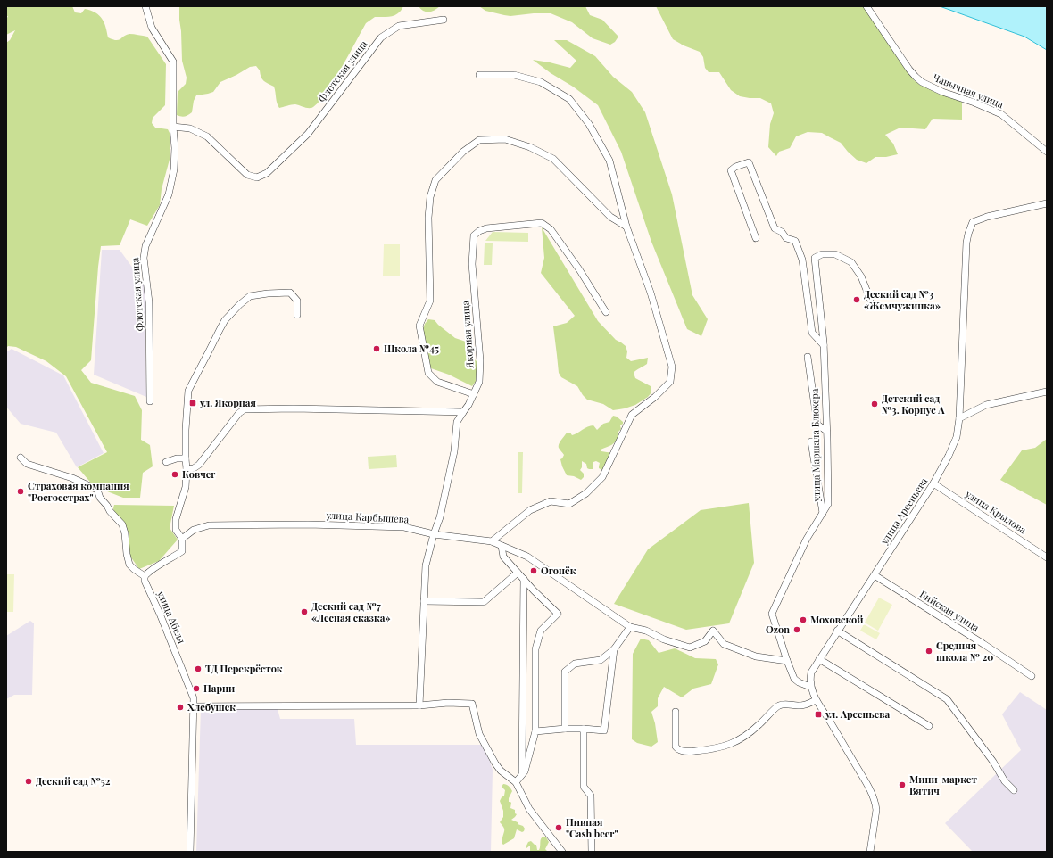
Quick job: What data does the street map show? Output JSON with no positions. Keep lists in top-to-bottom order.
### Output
{
  "streets": {
    "street": [
      "Флотская улица",
      "Чавычная улица",
      "Якорная улица",
      "улица Маршала Блюхера",
      "улица Арсеньева",
      "улица Крылова",
      "улица Карбышева",
      "Бийская улица",
      "улица Абеля"
    ]
  },
  "crossings": [
    ["Якорная улица", "улица Карбышева"],
    ["улица Маршала Блюхера", "улица Арсеньева"],
    ["улица Арсеньева", "улица Крылова"],
    ["улица Арсеньева", "Бийская улица"]
  ],
  "places": {
    "other": [
      "Деский сад №3 «Жемчужинка»",
      "Школа №45",
      "Детский сад №3. Корпус А",
      "Ковчег",
      "Страховая компания \"Росгосстрах\"",
      "Огонёк",
      "Деский сад №7 «Лесная сказка»",
      "Моховской",
      "Ozon",
      "Средняя школа № 20",
      "ТД Перекрёсток",
      "Парни",
      "Хлебушек",
      "Деский сад №52",
      "Мини-маркет Вятич",
      "Пивная \"Cash beer\""
    ],
    "transit": ["ул. Якорная", "ул. Арсеньева"]
  }
}
